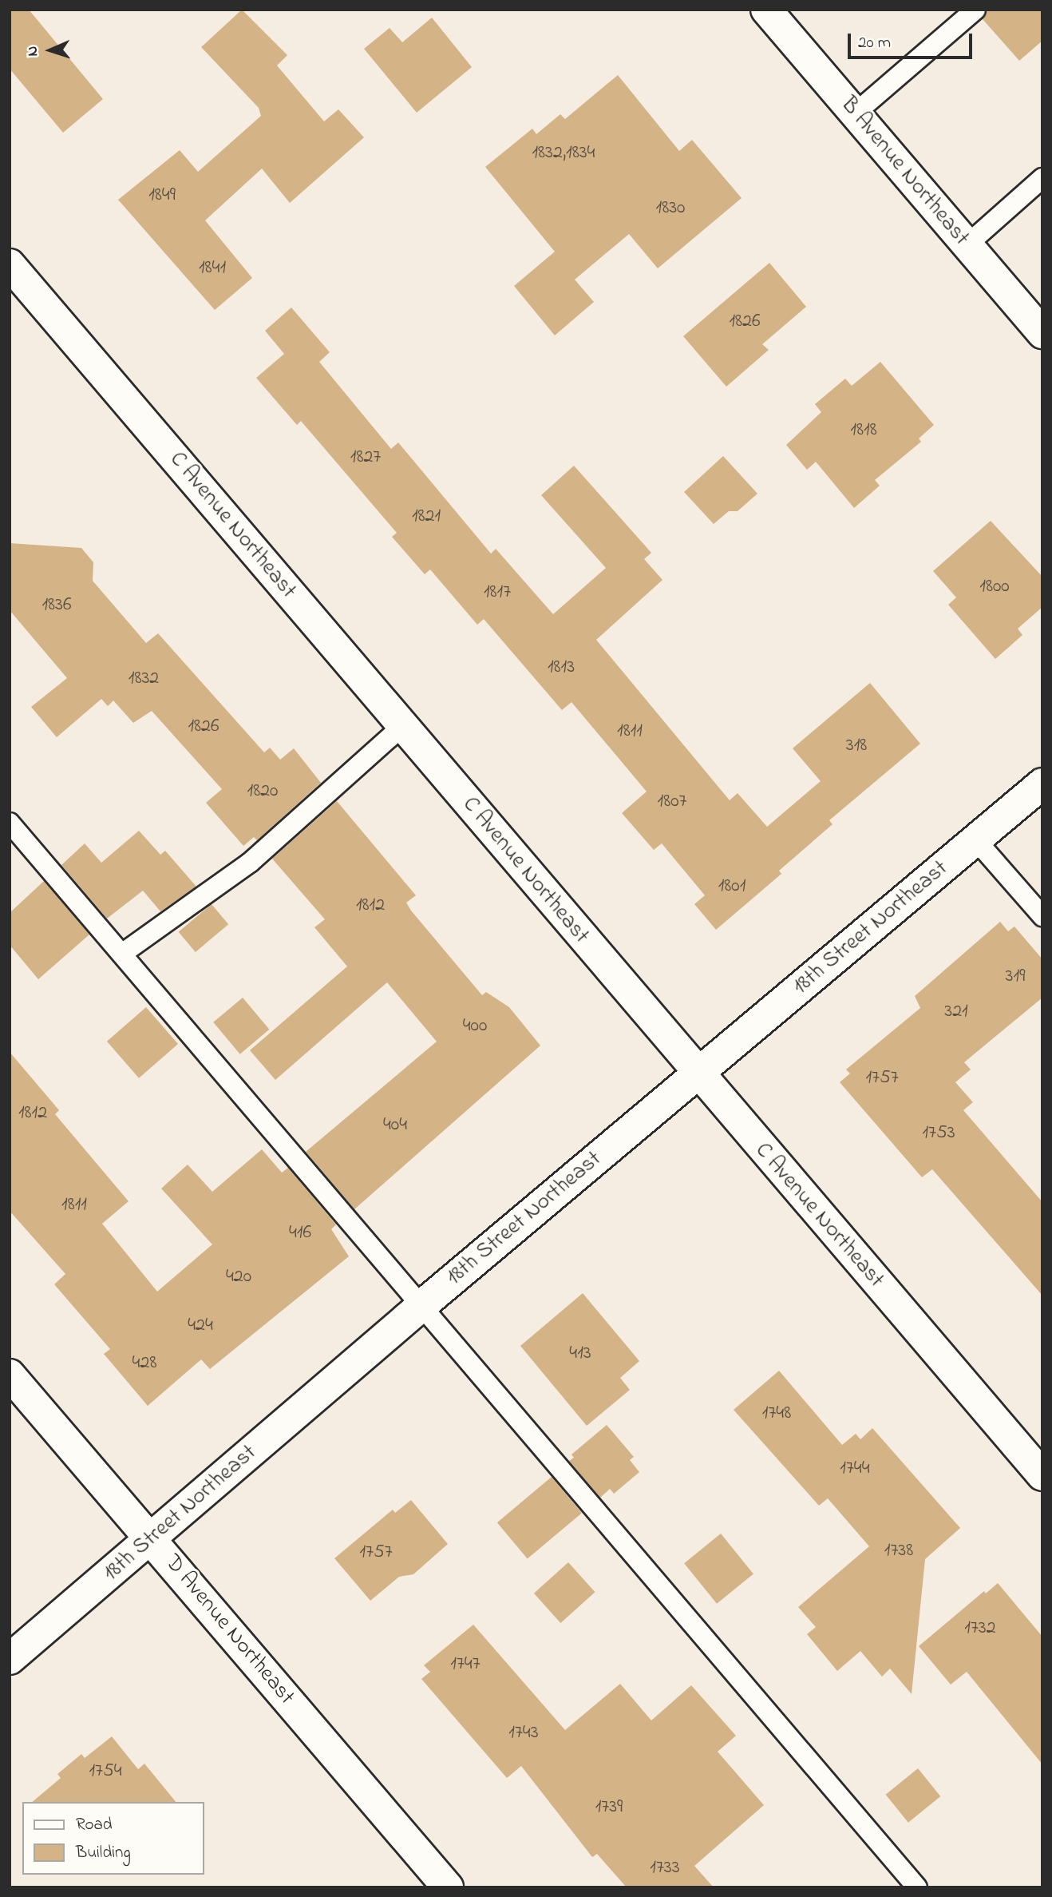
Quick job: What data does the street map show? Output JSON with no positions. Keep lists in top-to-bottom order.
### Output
{
  "streets": {
    "street": [
      "B Avenue Northeast",
      "C Avenue Northeast",
      "18th Street Northeast",
      "D Avenue Northeast"
    ]
  },
  "crossings": [
    ["C Avenue Northeast", "18th Street Northeast"],
    ["18th Street Northeast", "D Avenue Northeast"]
  ],
  "house_numbers": [
    "1832,1834",
    "1849",
    "1830",
    "1841",
    "1826",
    "1818",
    "1827",
    "1821",
    "1800",
    "1817",
    "1836",
    "1813",
    "1832",
    "1826",
    "1811",
    "318",
    "1820",
    "1807",
    "1801",
    "1812",
    "319",
    "321",
    "400",
    "1757",
    "1812",
    "404",
    "1753",
    "1811",
    "416",
    "420",
    "424",
    "413",
    "428",
    "1748",
    "1744",
    "1738",
    "1757",
    "1732",
    "1747",
    "1743",
    "1754",
    "1739",
    "1733"
  ],
  "legend": ["Road", "Building"],
  "scale_bar": "20 m",
  "north": "left"
}
